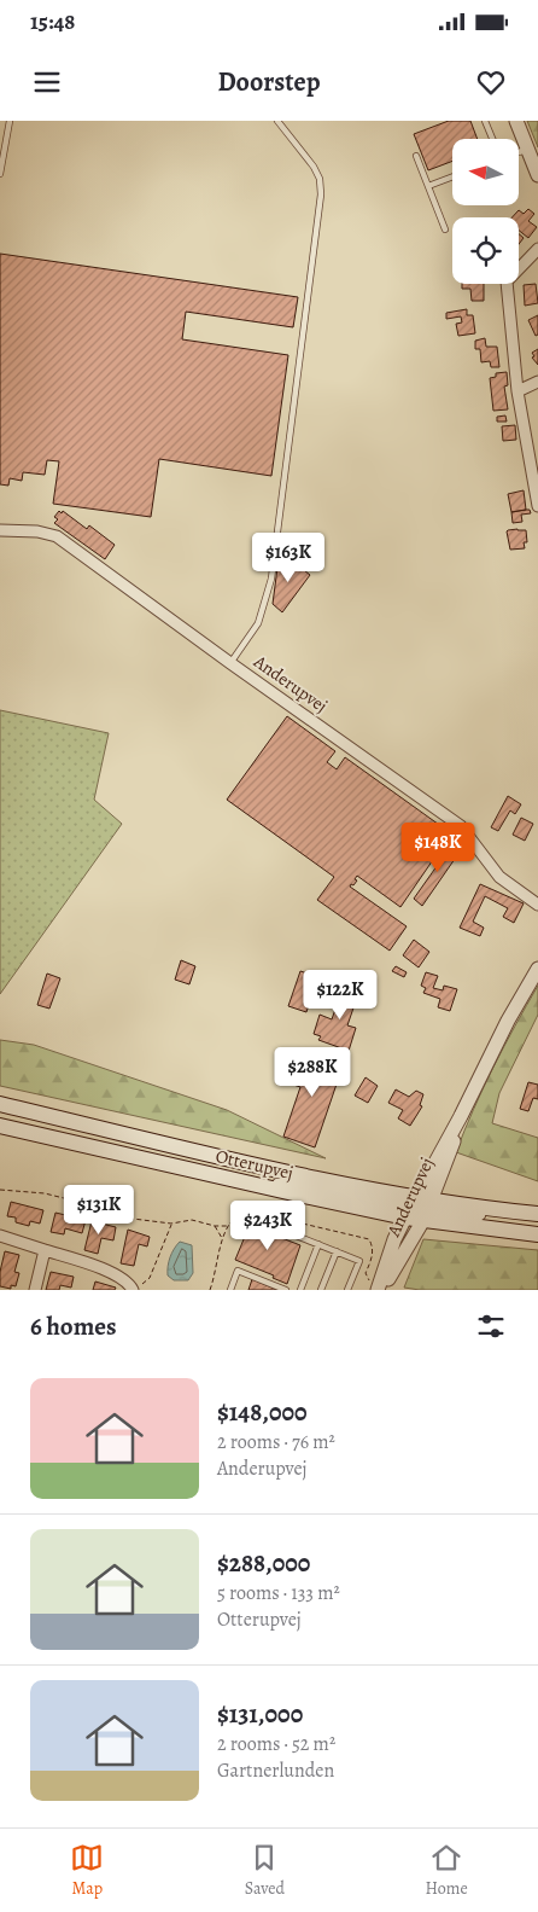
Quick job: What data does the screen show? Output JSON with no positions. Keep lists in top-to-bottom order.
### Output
{
  "streets": {
    "main road": ["Otterupvej"],
    "street": ["Anderupvej"]
  },
  "crossings": [
    ["Anderupvej", "Otterupvej"]
  ],
  "north": "left",
  "page": {
    "status": "15:48",
    "header": "Doorstep",
    "price": [
      "$163K",
      "$148K",
      "$122K",
      "$288K",
      "$131K",
      "$243K"
    ],
    "heading": "6 homes",
    "list": [
      {
        "name": "$148,000",
        "note": "2 rooms · 76 m² · Anderupvej"
      },
      {
        "name": "$288,000",
        "note": "5 rooms · 133 m² · Otterupvej"
      },
      {
        "name": "$131,000",
        "note": "2 rooms · 52 m² · Gartnerlunden"
      }
    ],
    "tabs": ["Map", "Saved", "Home"]
  }
}
